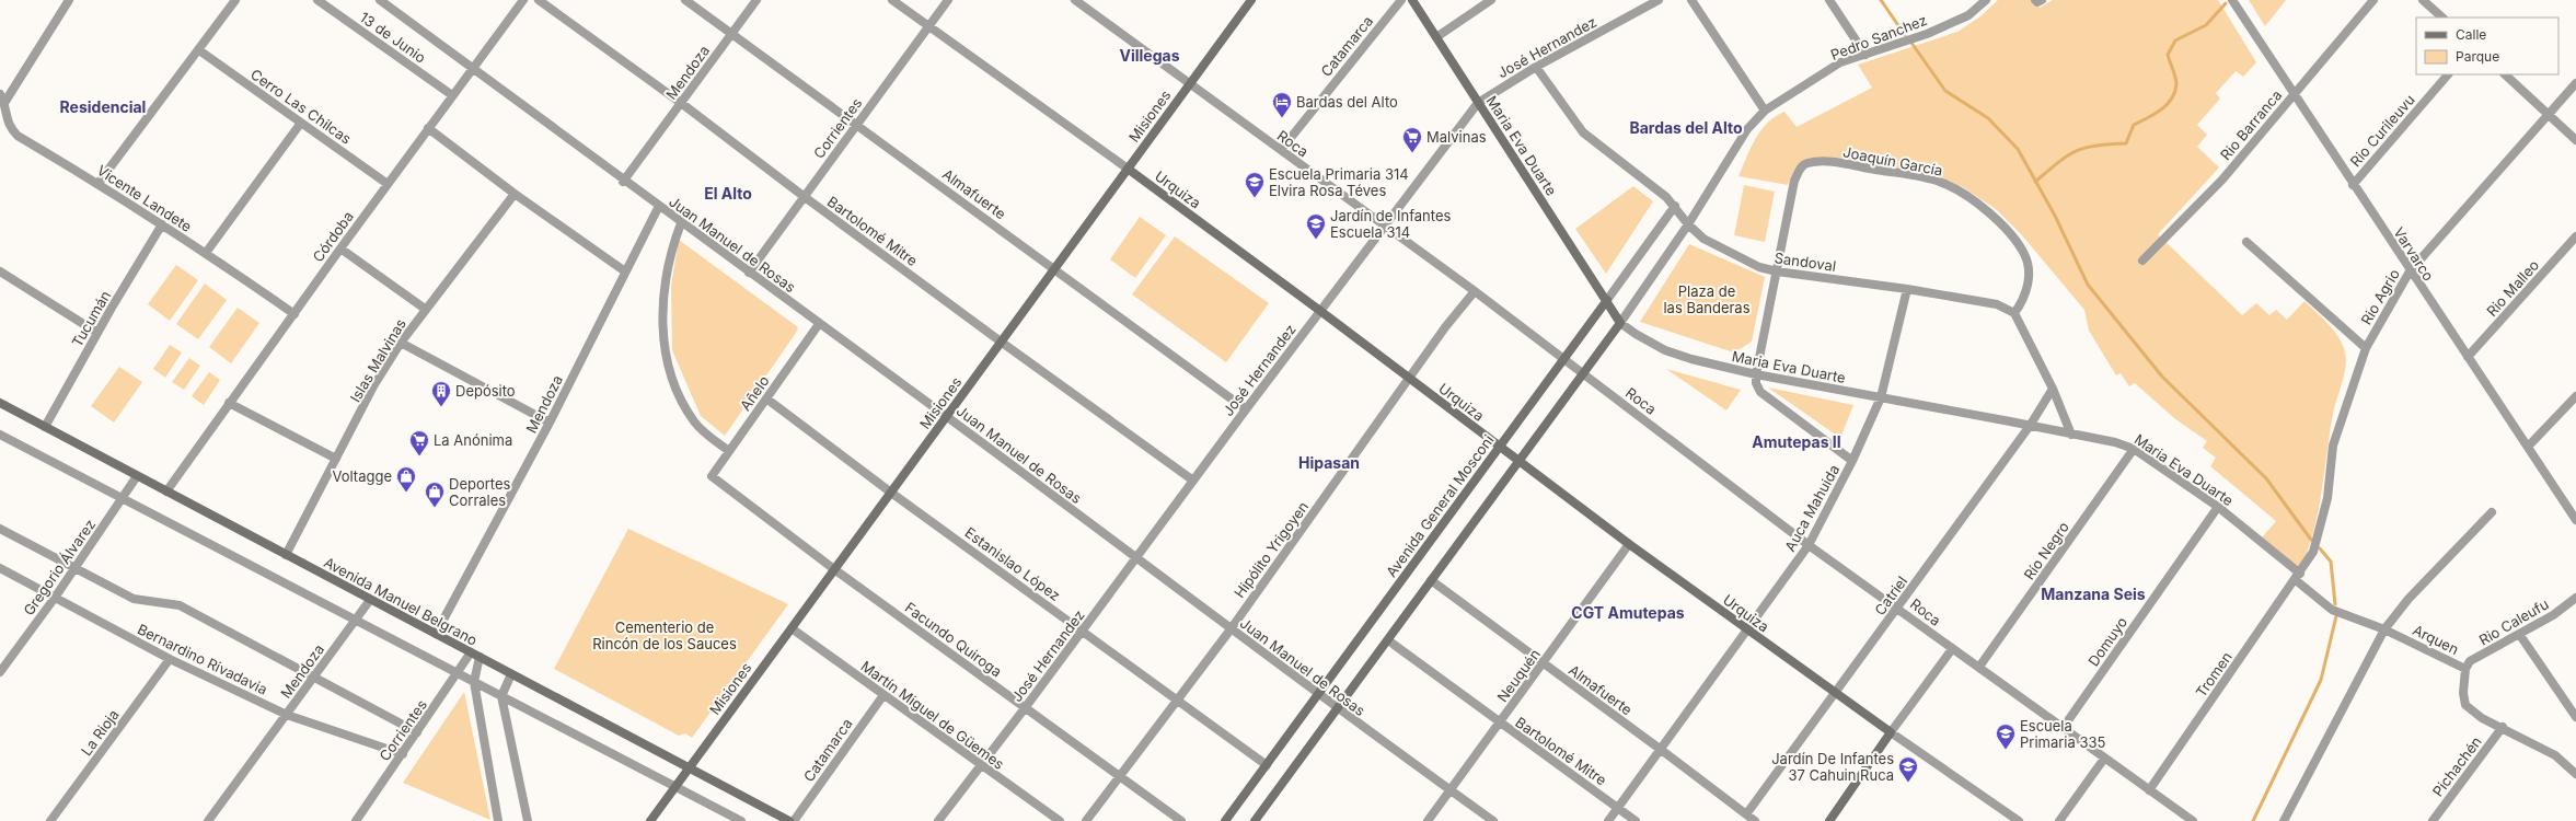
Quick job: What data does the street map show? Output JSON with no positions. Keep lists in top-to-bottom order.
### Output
{
  "streets": {
    "street": [
      "13 de Junio",
      "Pedro Sanchez",
      "Catamarca",
      "José Hernandez",
      "Mendoza",
      "Cerro Las Chilcas",
      "Misiones",
      "Rio Barranca",
      "Corrientes",
      "Rio Curileuvu",
      "Roca",
      "Maria Eva Duarte",
      "Joaquín García",
      "Urquiza",
      "Almafuerte",
      "Vicente Landete",
      "Bartolomé Mitre",
      "Córdoba",
      "Juan Manuel de Rosas",
      "Varvarco",
      "Sandoval",
      "Rio Malleo",
      "Rio Agrio",
      "Tucumán",
      "Islas Malvinas",
      "Añelo",
      "Avenida General Mosconi",
      "Auca Mahuida",
      "Hipólito Yrigoyen",
      "Río Negro",
      "Estanislao López",
      "Gregorio Álvarez",
      "Catriel",
      "Avenida Manuel Belgrano",
      "Rio Caleufu",
      "Facundo Quiroga",
      "Arquen",
      "Domuyo",
      "Bernardino Rivadavia",
      "Tromen",
      "Neuquén",
      "Martín Miguel de Güemes",
      "La Rioja",
      "Pichachén"
    ]
  },
  "crossings": [
    ["13 de Junio", "Córdoba"],
    ["Pedro Sanchez", "Sandoval"],
    ["Catamarca", "Roca"],
    ["Catamarca", "Martín Miguel de Güemes"],
    ["José Hernandez", "Roca"],
    ["José Hernandez", "Maria Eva Duarte"],
    ["José Hernandez", "Urquiza"],
    ["José Hernandez", "Almafuerte"],
    ["José Hernandez", "Bartolomé Mitre"],
    ["José Hernandez", "Juan Manuel de Rosas"],
    ["José Hernandez", "Sandoval"],
    ["José Hernandez", "Estanislao López"],
    ["José Hernandez", "Facundo Quiroga"],
    ["José Hernandez", "Martín Miguel de Güemes"],
    ["Mendoza", "Almafuerte"],
    ["Mendoza", "Bartolomé Mitre"],
    ["Mendoza", "Juan Manuel de Rosas"],
    ["Mendoza", "Avenida Manuel Belgrano"],
    ["Mendoza", "Bernardino Rivadavia"],
    ["Cerro Las Chilcas", "Córdoba"],
    ["Misiones", "Roca"],
    ["Misiones", "Urquiza"],
    ["Misiones", "Almafuerte"],
    ["Misiones", "Bartolomé Mitre"],
    ["Misiones", "Juan Manuel de Rosas"],
    ["Misiones", "Estanislao López"],
    ["Misiones", "Avenida Manuel Belgrano"],
    ["Misiones", "Facundo Quiroga"],
    ["Misiones", "Martín Miguel de Güemes"],
    ["Rio Barranca", "Varvarco"],
    ["Corrientes", "Urquiza"],
    ["Corrientes", "Almafuerte"],
    ["Corrientes", "Bartolomé Mitre"],
    ["Corrientes", "Juan Manuel de Rosas"],
    ["Corrientes", "Avenida Manuel Belgrano"],
    ["Corrientes", "Bernardino Rivadavia"],
    ["Rio Curileuvu", "Varvarco"],
    ["Roca", "Avenida General Mosconi"],
    ["Roca", "Auca Mahuida"],
    ["Roca", "Hipólito Yrigoyen"],
    ["Roca", "Río Negro"],
    ["Roca", "Catriel"],
    ["Roca", "Domuyo"],
    ["Roca", "Tromen"],
    ["Maria Eva Duarte", "Rio Agrio"],
    ["Maria Eva Duarte", "Avenida General Mosconi"],
    ["Maria Eva Duarte", "Auca Mahuida"],
    ["Maria Eva Duarte", "Río Negro"],
    ["Maria Eva Duarte", "Catriel"],
    ["Maria Eva Duarte", "Arquen"],
    ["Maria Eva Duarte", "Domuyo"],
    ["Maria Eva Duarte", "Tromen"],
    ["Joaquín García", "Sandoval"],
    ["Urquiza", "Avenida General Mosconi"],
    ["Urquiza", "Auca Mahuida"],
    ["Urquiza", "Hipólito Yrigoyen"],
    ["Urquiza", "Catriel"],
    ["Urquiza", "Neuquén"],
    ["Almafuerte", "Auca Mahuida"],
    ["Almafuerte", "Catriel"],
    ["Almafuerte", "Neuquén"],
    ["Vicente Landete", "Córdoba"],
    ["Vicente Landete", "Tucumán"],
    ["Bartolomé Mitre", "Auca Mahuida"],
    ["Bartolomé Mitre", "Neuquén"],
    ["Córdoba", "Juan Manuel de Rosas"],
    ["Córdoba", "Avenida Manuel Belgrano"],
    ["Juan Manuel de Rosas", "Añelo"],
    ["Juan Manuel de Rosas", "Avenida General Mosconi"],
    ["Juan Manuel de Rosas", "Hipólito Yrigoyen"],
    ["Juan Manuel de Rosas", "Neuquén"],
    ["Varvarco", "Rio Malleo"],
    ["Varvarco", "Rio Agrio"],
    ["Sandoval", "Avenida General Mosconi"],
    ["Sandoval", "Auca Mahuida"],
    ["Rio Agrio", "Arquen"],
    ["Rio Agrio", "Tromen"],
    ["Tucumán", "Avenida Manuel Belgrano"],
    ["Islas Malvinas", "Avenida Manuel Belgrano"],
    ["Añelo", "Estanislao López"],
    ["Añelo", "Facundo Quiroga"],
    ["Avenida General Mosconi", "Estanislao López"],
    ["Hipólito Yrigoyen", "Estanislao López"],
    ["Hipólito Yrigoyen", "Facundo Quiroga"],
    ["Gregorio Álvarez", "Avenida Manuel Belgrano"],
    ["Gregorio Álvarez", "Bernardino Rivadavia"],
    ["Rio Caleufu", "Arquen"],
    ["Arquen", "Tromen"],
    ["Arquen", "Pichachén"],
    ["Bernardino Rivadavia", "La Rioja"]
  ],
  "districts": [
    "Villegas",
    "Residencial",
    "Bardas del Alto",
    "El Alto",
    "Amutepas II",
    "Hipasan",
    "Manzana Seis",
    "CGT Amutepas"
  ],
  "parks": ["Plaza de las Banderas", "Cementerio de Rincón de los Sauces"],
  "places": {
    "hotel": ["Bardas del Alto"],
    "supermarket": ["Malvinas", "La Anónima"],
    "school or university": [
      "Escuela Primaria 314 Elvira Rosa Téves",
      "Jardín de Infantes Escuela 314",
      "Escuela Primaria 335",
      "Jardín De Infantes 37 Cahuin Ruca"
    ],
    "building": ["Depósito"],
    "shop": ["Voltagge", "Deportes Corrales"]
  },
  "legend": ["Calle", "Parque"]
}
